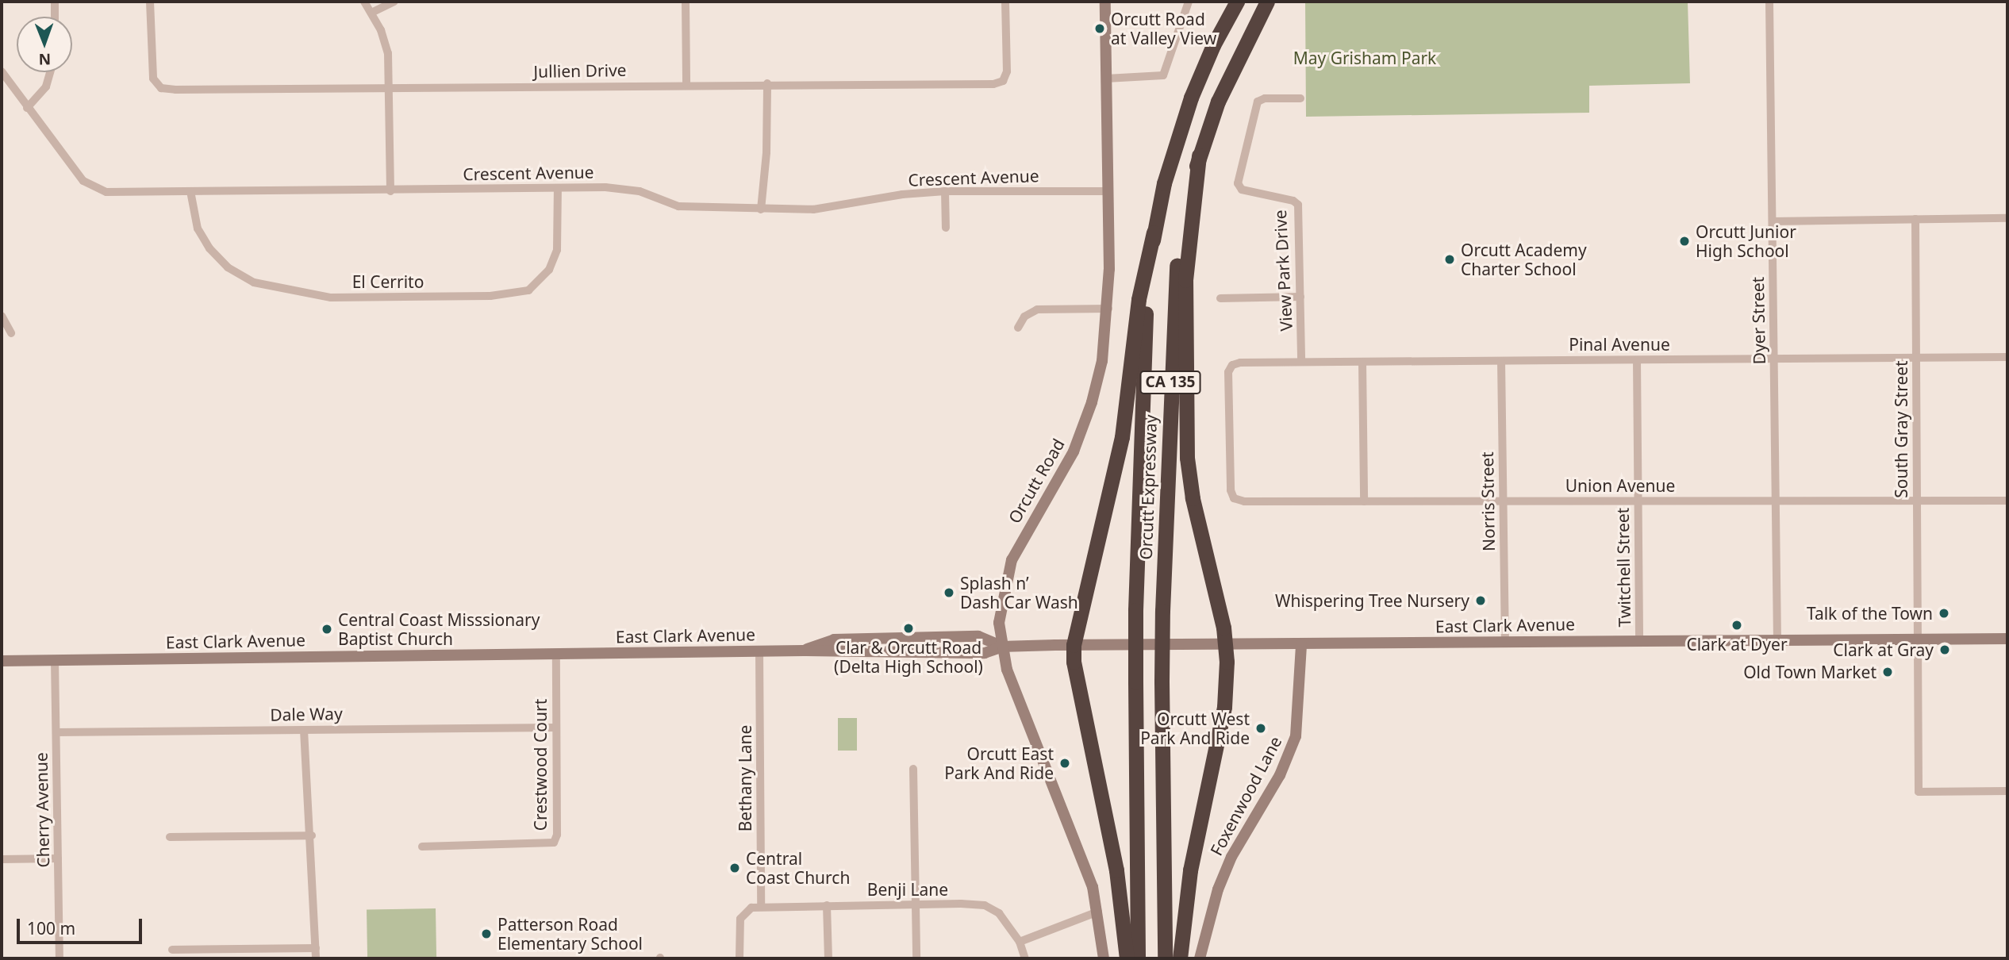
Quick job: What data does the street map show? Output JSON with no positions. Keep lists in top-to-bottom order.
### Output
{
  "streets": {
    "highway": ["CA 135", "Orcutt Expressway"],
    "main road": ["Orcutt Road", "East Clark Avenue", "Foxenwood Lane"],
    "street": [
      "Jullien Drive",
      "Crescent Avenue",
      "View Park Drive",
      "El Cerrito",
      "Dyer Street",
      "Pinal Avenue",
      "South Gray Street",
      "Union Avenue",
      "Norris Street",
      "Twitchell Street",
      "Dale Way",
      "Crestwood Court",
      "Bethany Lane",
      "Cherry Avenue",
      "Benji Lane"
    ]
  },
  "crossings": [
    ["Crescent Avenue", "El Cerrito"],
    ["Crescent Avenue", "Orcutt Road"],
    ["View Park Drive", "Pinal Avenue"],
    ["Dyer Street", "Pinal Avenue"],
    ["Dyer Street", "Union Avenue"],
    ["Dyer Street", "East Clark Avenue"],
    ["Pinal Avenue", "South Gray Street"],
    ["Pinal Avenue", "Union Avenue"],
    ["Pinal Avenue", "Norris Street"],
    ["Pinal Avenue", "Twitchell Street"],
    ["South Gray Street", "Union Avenue"],
    ["South Gray Street", "East Clark Avenue"],
    ["Orcutt Road", "East Clark Avenue"],
    ["Union Avenue", "Norris Street"],
    ["Union Avenue", "Twitchell Street"],
    ["Norris Street", "East Clark Avenue"],
    ["Twitchell Street", "East Clark Avenue"],
    ["East Clark Avenue", "Crestwood Court"],
    ["East Clark Avenue", "Bethany Lane"],
    ["East Clark Avenue", "Foxenwood Lane"],
    ["East Clark Avenue", "Cherry Avenue"],
    ["Dale Way", "Crestwood Court"],
    ["Dale Way", "Cherry Avenue"],
    ["Bethany Lane", "Benji Lane"]
  ],
  "parks": ["May Grisham Park"],
  "places": [
    "Orcutt Road at Valley View",
    "Orcutt Junior High School",
    "Orcutt Academy Charter School",
    "Splash n’ Dash Car Wash",
    "Whispering Tree Nursery",
    "Talk of the Town",
    "Clark at Dyer",
    "Clar & Orcutt Road (Delta High School)",
    "Central Coast Misssionary Baptist Church",
    "Clark at Gray",
    "Old Town Market",
    "Orcutt West Park And Ride",
    "Orcutt East Park And Ride",
    "Central Coast Church",
    "Patterson Road Elementary School"
  ],
  "scale_bar": "100 m",
  "north": "bottom"
}
